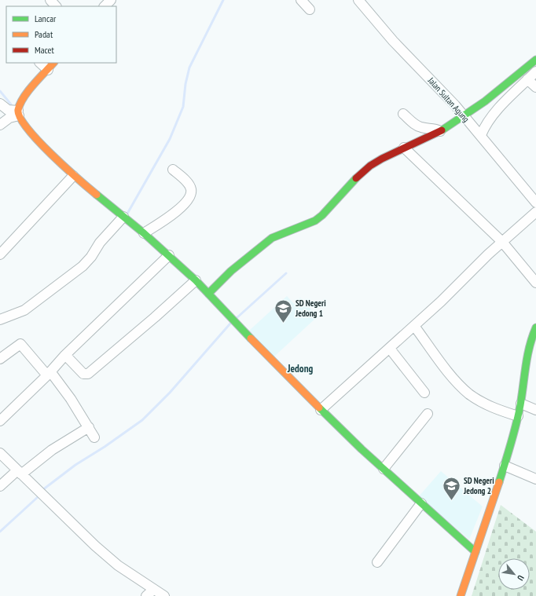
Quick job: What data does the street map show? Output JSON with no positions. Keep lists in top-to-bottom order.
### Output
{
  "streets": {
    "street": ["Jalan Sultan Agung"]
  },
  "districts": ["Jedong"],
  "places": {
    "school or university": ["SD Negeri Jedong 1", "SD Negeri Jedong 2"]
  },
  "legend": ["Lancar", "Padat", "Macet"],
  "north": "bottom right"
}
